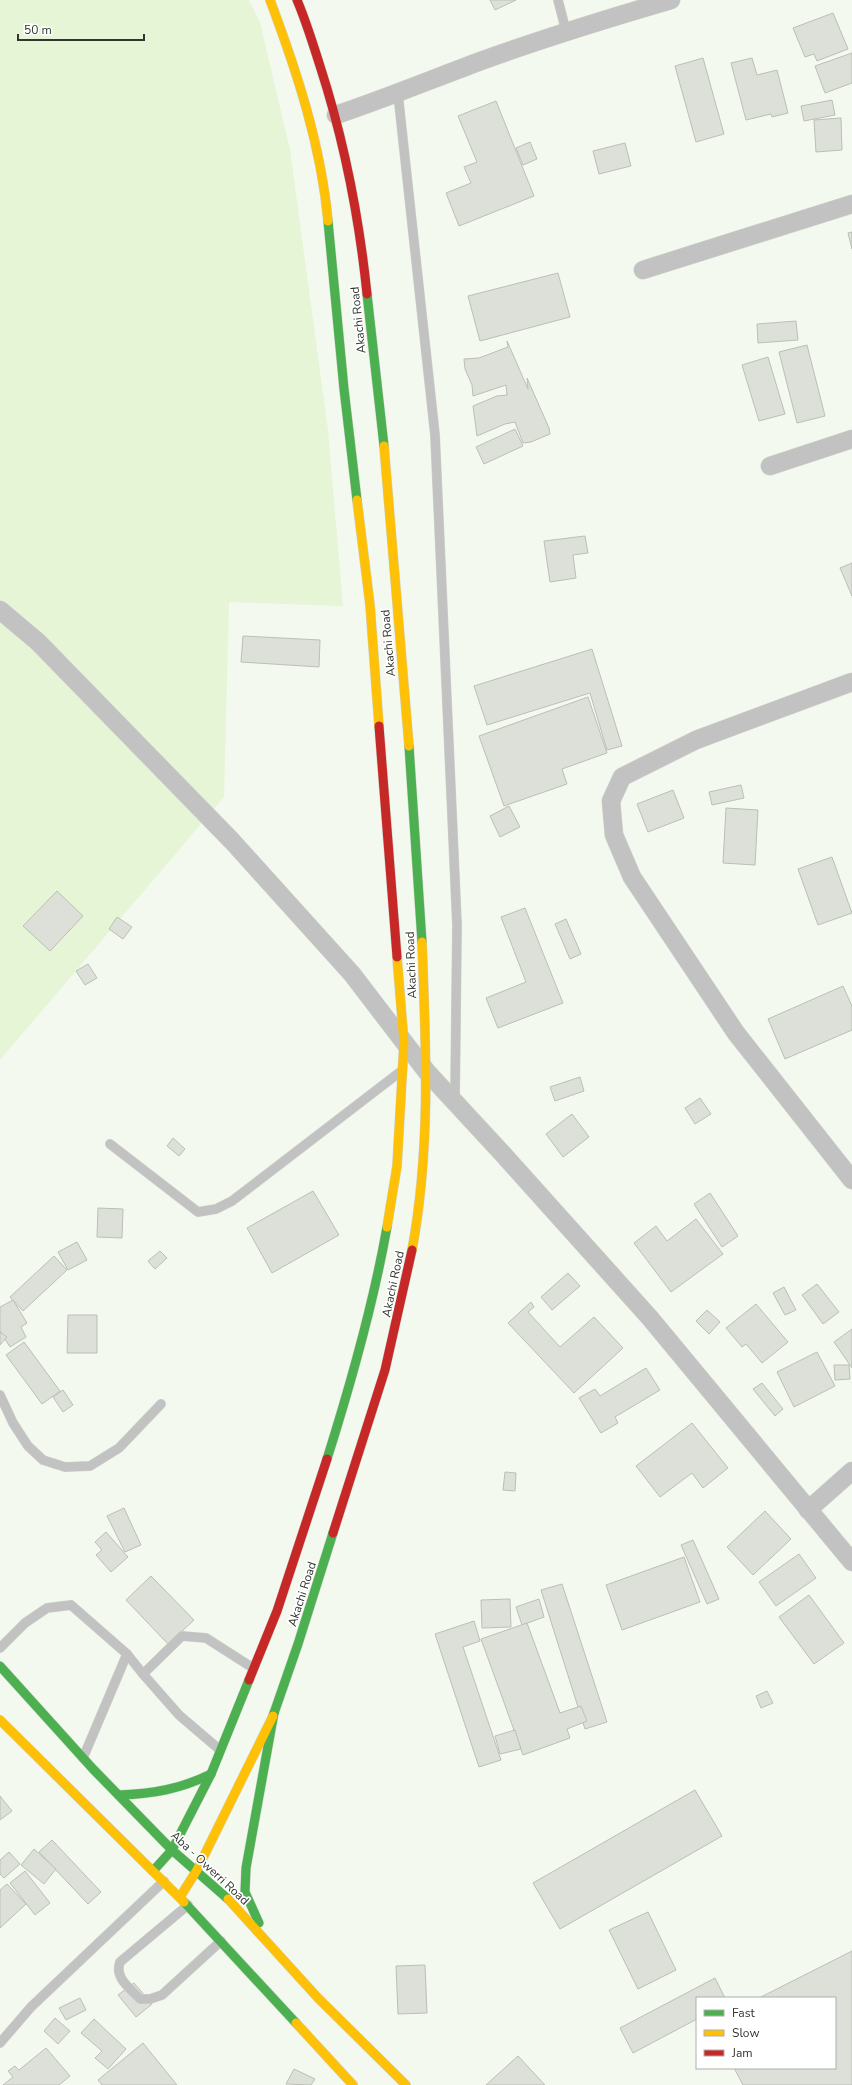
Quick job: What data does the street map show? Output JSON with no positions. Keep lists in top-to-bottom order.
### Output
{
  "streets": {
    "main road": ["Akachi Road", "Aba - Owerri Road"]
  },
  "crossings": [
    ["Akachi Road", "Aba - Owerri Road"]
  ],
  "legend": ["Fast", "Slow", "Jam"],
  "scale_bar": "50 m"
}
